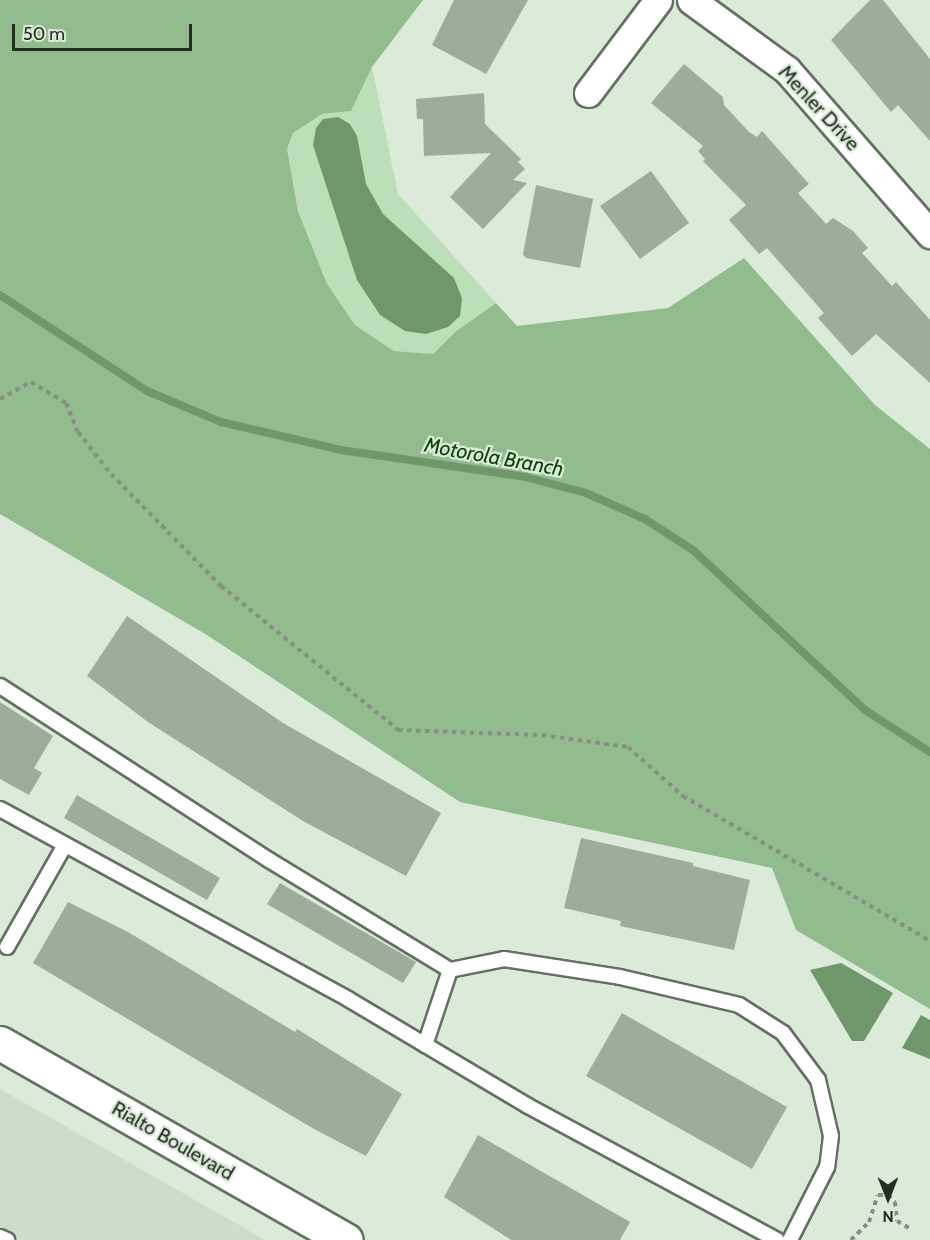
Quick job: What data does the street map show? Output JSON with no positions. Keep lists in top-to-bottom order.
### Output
{
  "streets": {
    "street": ["Menler Drive", "Rialto Boulevard"]
  },
  "water": ["Motorola Branch"],
  "scale_bar": "50 m",
  "north": "bottom"
}
